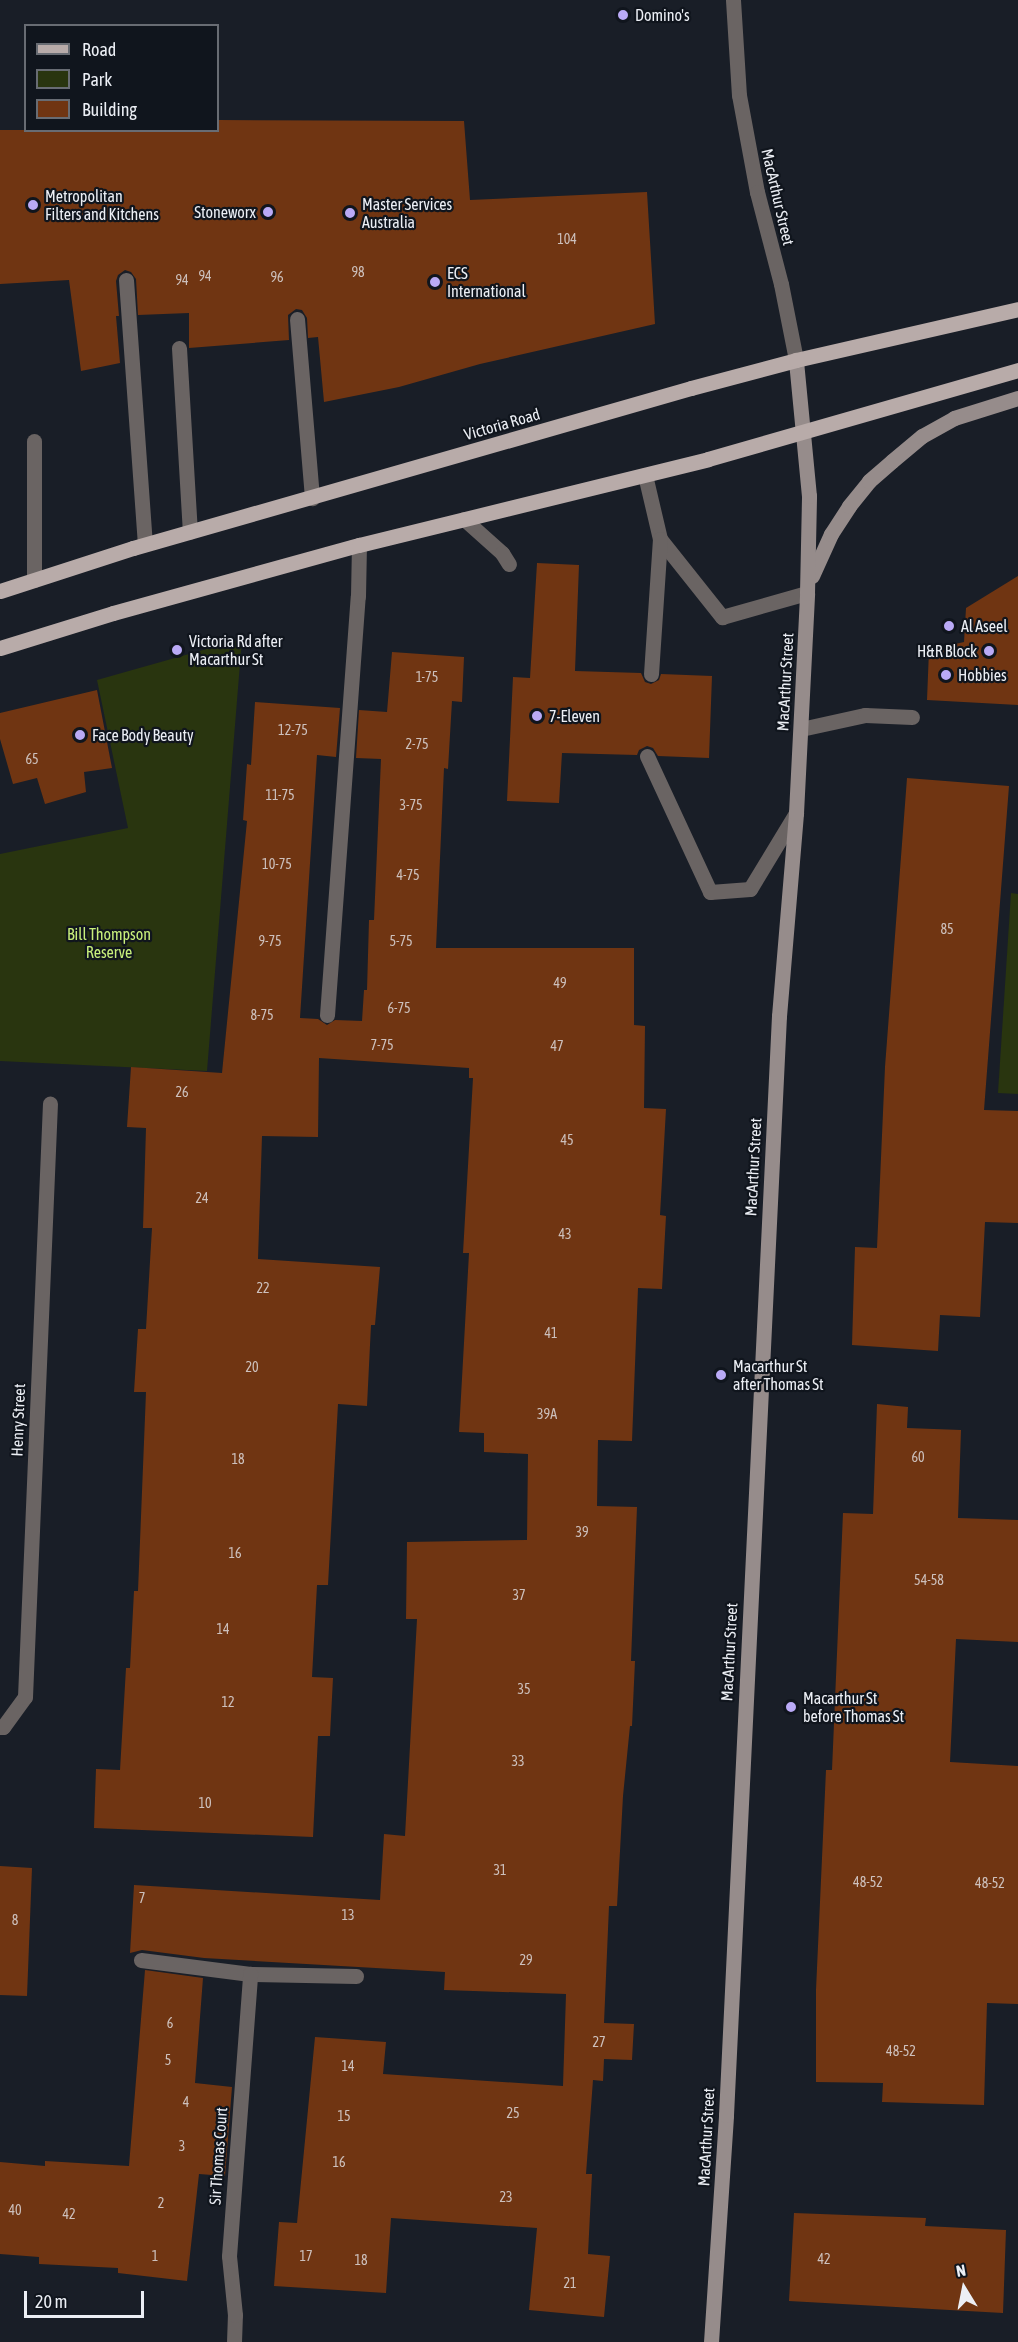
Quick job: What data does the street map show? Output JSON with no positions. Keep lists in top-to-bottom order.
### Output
{
  "streets": {
    "main road": ["MacArthur Street", "Victoria Road"],
    "street": ["Henry Street", "Sir Thomas Court"]
  },
  "crossings": [
    ["MacArthur Street", "Victoria Road"]
  ],
  "parks": ["Bill Thompson Reserve"],
  "places": [
    "Domino's",
    "Metropolitan Filters and Kitchens",
    "Stoneworx",
    "Master Services Australia",
    "ECS International",
    "Al Aseel",
    "Victoria Rd after Macarthur St",
    "H&R Block",
    "Hobbies",
    "7-Eleven",
    "Face Body Beauty",
    "Macarthur St after Thomas St",
    "Macarthur St before Thomas St"
  ],
  "house_numbers": [
    "104",
    "98",
    "94",
    "96",
    "94",
    "1-75",
    "12-75",
    "2-75",
    "65",
    "11-75",
    "3-75",
    "10-75",
    "4-75",
    "85",
    "9-75",
    "5-75",
    "49",
    "6-75",
    "8-75",
    "7-75",
    "47",
    "26",
    "45",
    "24",
    "43",
    "22",
    "41",
    "20",
    "39A",
    "60",
    "18",
    "39",
    "16",
    "54-58",
    "37",
    "14",
    "35",
    "12",
    "33",
    "10",
    "31",
    "48-52",
    "48-52",
    "7",
    "13",
    "8",
    "29",
    "6",
    "27",
    "48-52",
    "5",
    "14",
    "4",
    "25",
    "15",
    "3",
    "16",
    "23",
    "2",
    "40",
    "42",
    "1",
    "17",
    "42",
    "18",
    "21"
  ],
  "legend": ["Road", "Park", "Building"],
  "scale_bar": "20 m",
  "north": "top"
}
